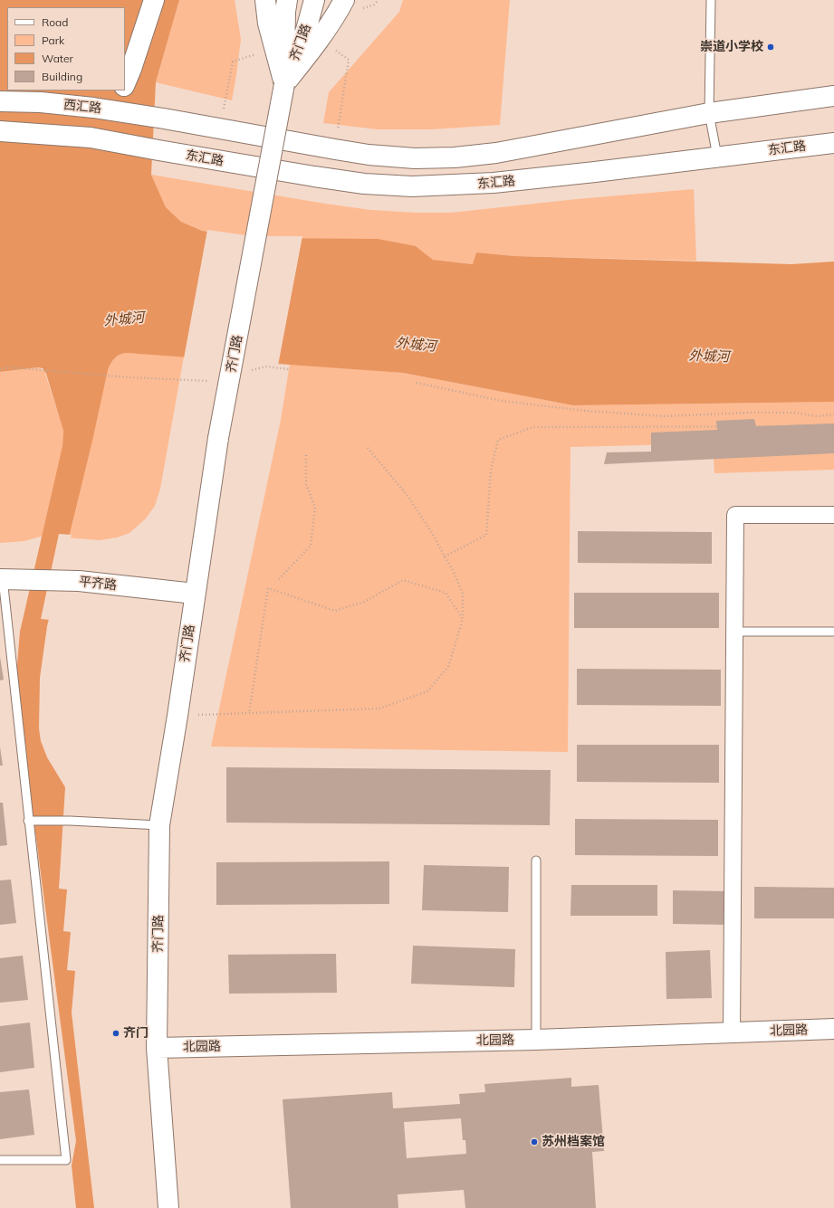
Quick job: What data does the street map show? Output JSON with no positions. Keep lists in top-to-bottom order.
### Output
{
  "streets": {
    "main road": [
      "齐门路",
      "西汇路",
      "东汇路",
      "平齐路",
      "北园路"
    ]
  },
  "crossings": [
    ["齐门路", "平齐路"],
    ["齐门路", "北园路"]
  ],
  "water": ["外城河"],
  "places": ["崇道小学校", "齐门", "苏州档案馆"],
  "legend": [
    "Road",
    "Park",
    "Water",
    "Building"
  ]
}
